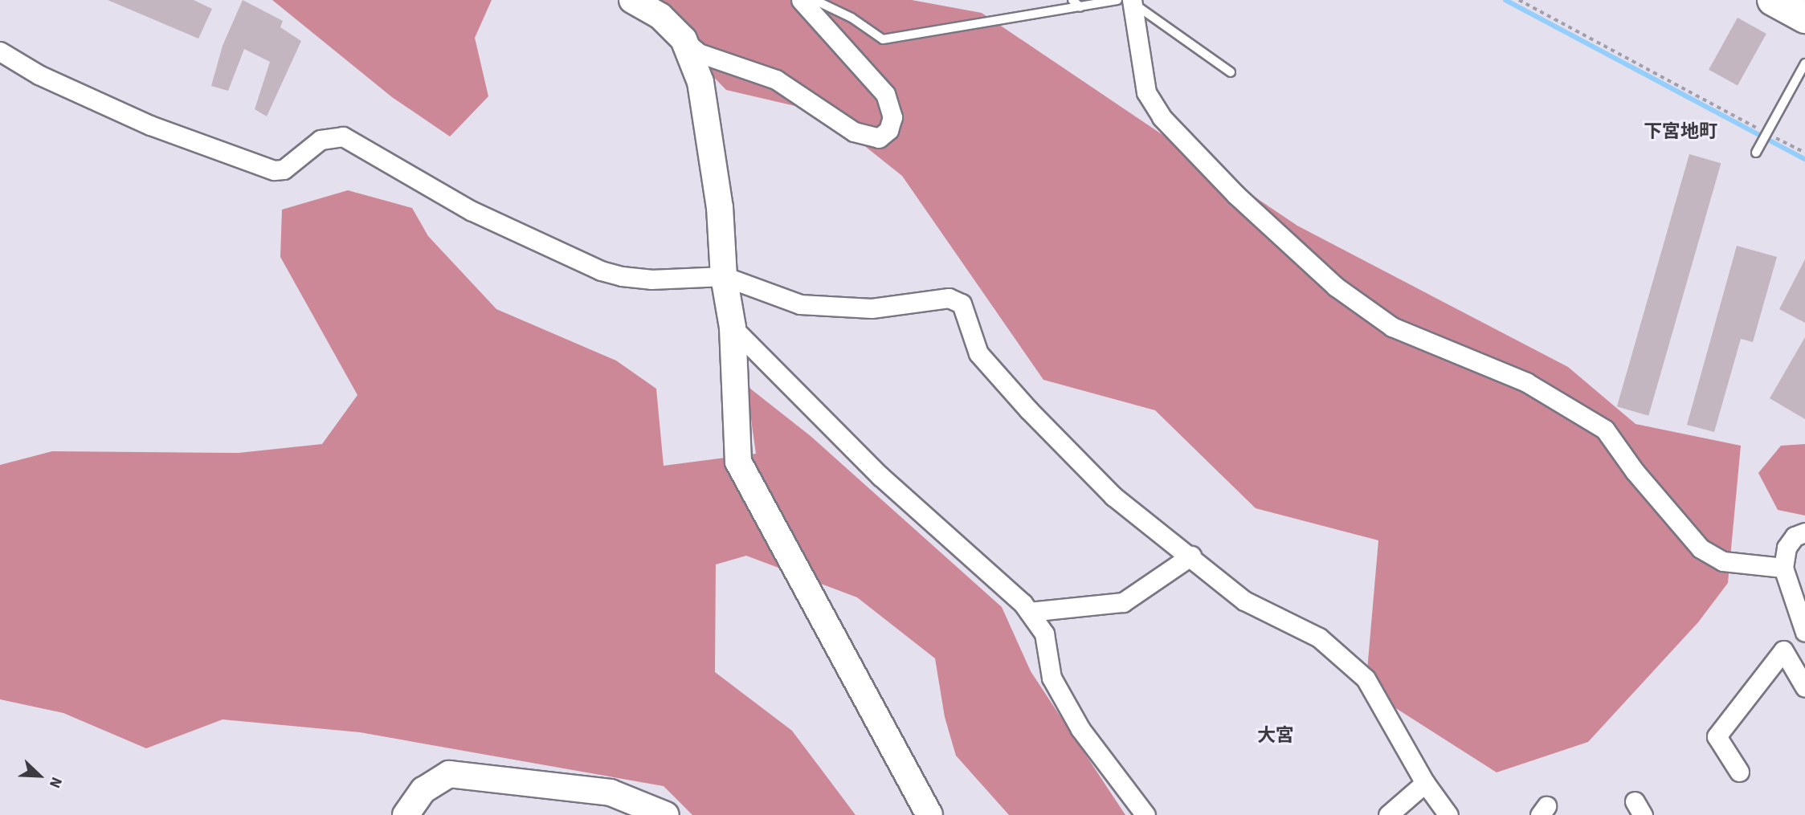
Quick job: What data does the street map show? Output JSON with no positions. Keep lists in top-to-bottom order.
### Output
{
  "districts": ["下宮地町", "大宮"],
  "north": "bottom right"
}
